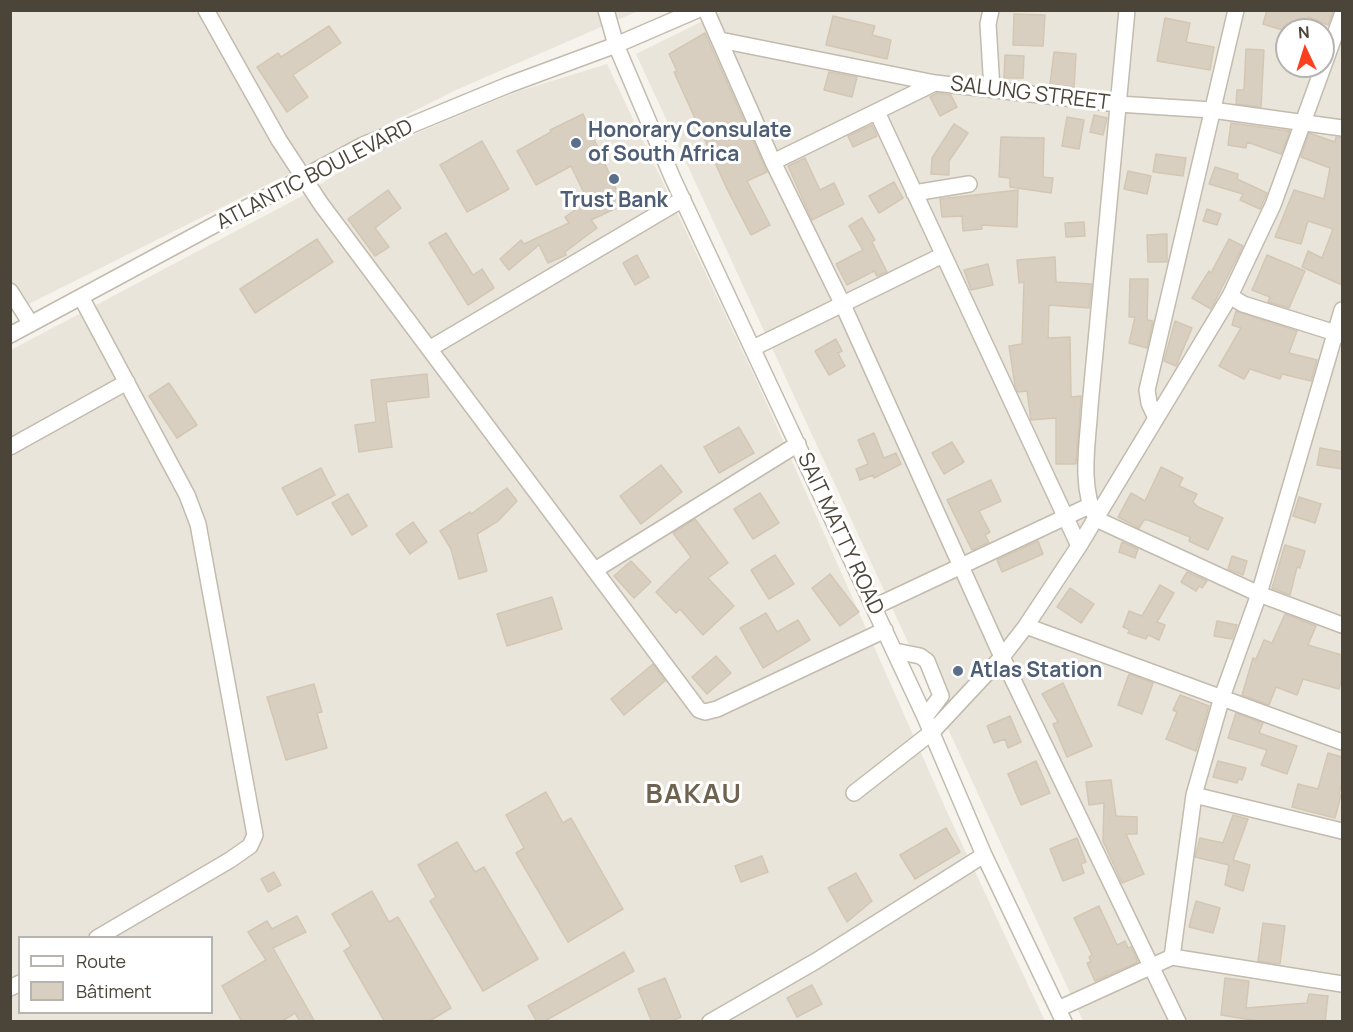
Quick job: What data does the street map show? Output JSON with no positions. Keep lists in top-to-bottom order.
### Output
{
  "streets": {
    "street": ["SALUNG STREET", "ATLANTIC BOULEVARD", "SAIT MATTY ROAD"]
  },
  "crossings": [
    ["ATLANTIC BOULEVARD", "SAIT MATTY ROAD"]
  ],
  "districts": ["BAKAU"],
  "places": ["Honorary Consulate of South Africa", "Trust Bank", "Atlas Station"],
  "legend": ["Route", "Bâtiment"],
  "north": "top"
}
